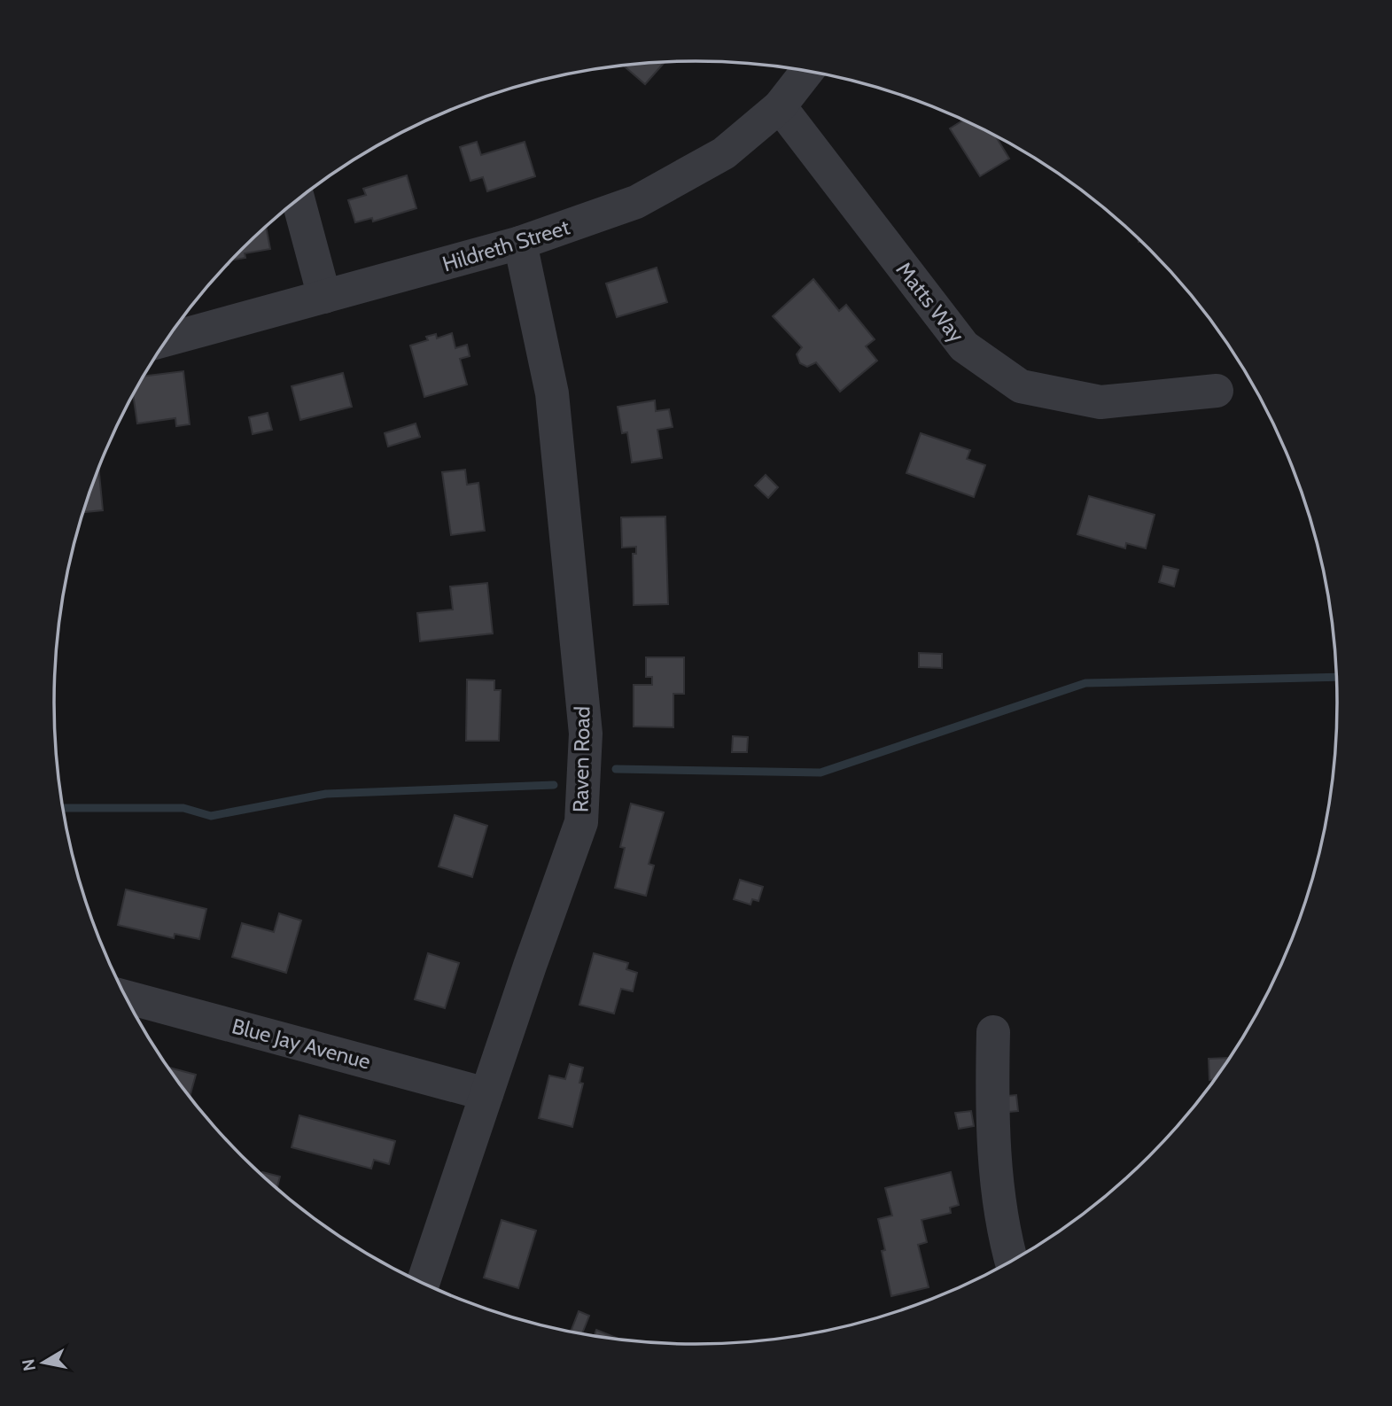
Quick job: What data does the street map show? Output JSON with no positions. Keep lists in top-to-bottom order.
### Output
{
  "streets": {
    "street": [
      "Hildreth Street",
      "Matts Way",
      "Raven Road",
      "Blue Jay Avenue"
    ]
  },
  "crossings": [
    ["Hildreth Street", "Matts Way"],
    ["Hildreth Street", "Raven Road"],
    ["Raven Road", "Blue Jay Avenue"]
  ],
  "north": "left"
}
